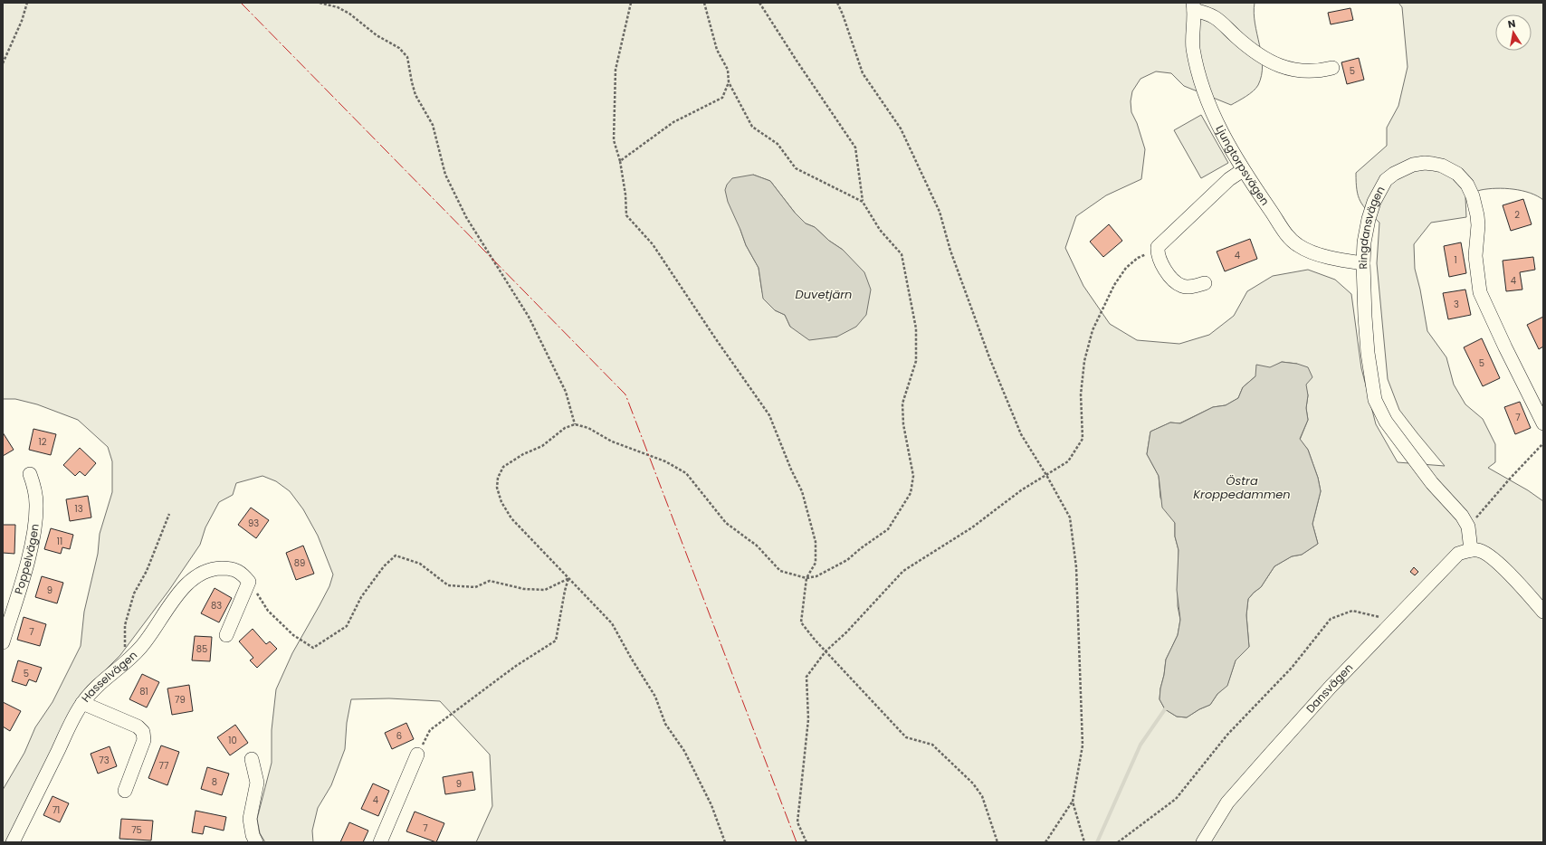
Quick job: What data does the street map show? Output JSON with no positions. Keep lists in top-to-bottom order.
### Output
{
  "streets": {
    "street": [
      "Ljungtorpsvägen",
      "Ringdansvägen",
      "Poppelvägen",
      "Hasselvägen",
      "Dansvägen"
    ]
  },
  "crossings": [
    ["Ljungtorpsvägen", "Ringdansvägen"],
    ["Ringdansvägen", "Dansvägen"]
  ],
  "water": ["Duvetjärn", "Östra Kroppedammen"],
  "house_numbers": [
    "5",
    "2",
    "4",
    "1",
    "4",
    "3",
    "5",
    "7",
    "12",
    "13",
    "93",
    "11",
    "89",
    "9",
    "83",
    "7",
    "85",
    "5",
    "81",
    "79",
    "6",
    "10",
    "73",
    "77",
    "8",
    "9",
    "4",
    "71",
    "7",
    "75"
  ],
  "north": "top"
}
